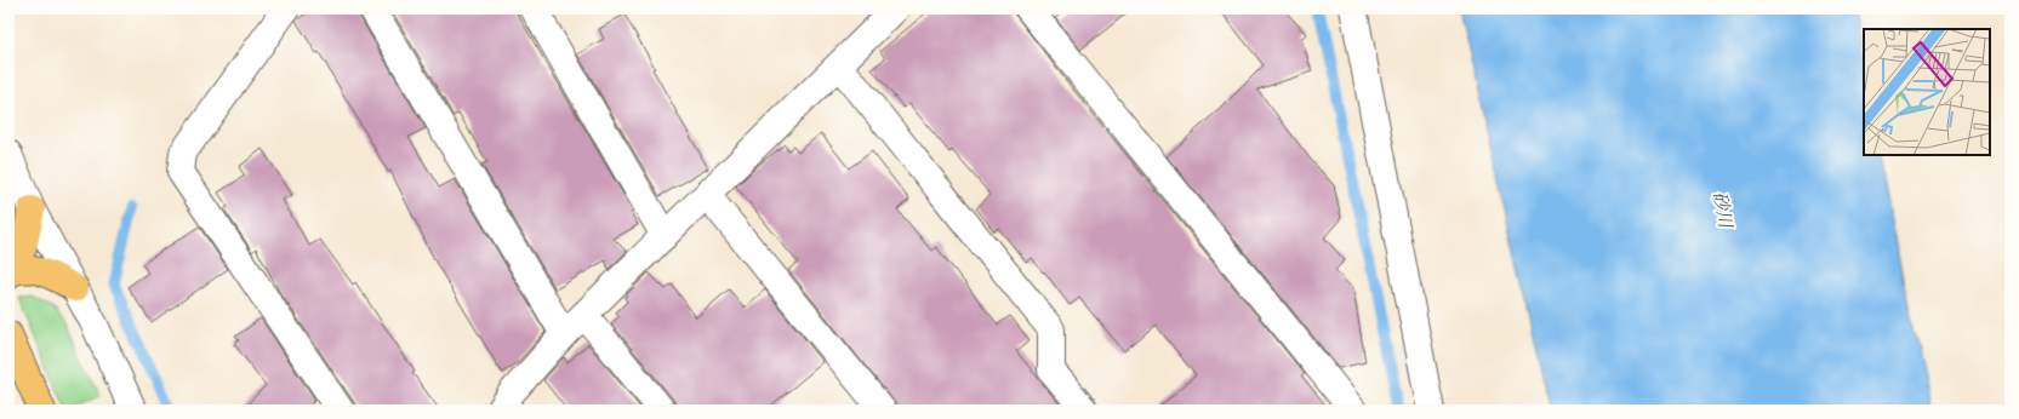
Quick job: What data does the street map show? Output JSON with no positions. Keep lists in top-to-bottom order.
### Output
{
  "water": ["砂川"]
}
